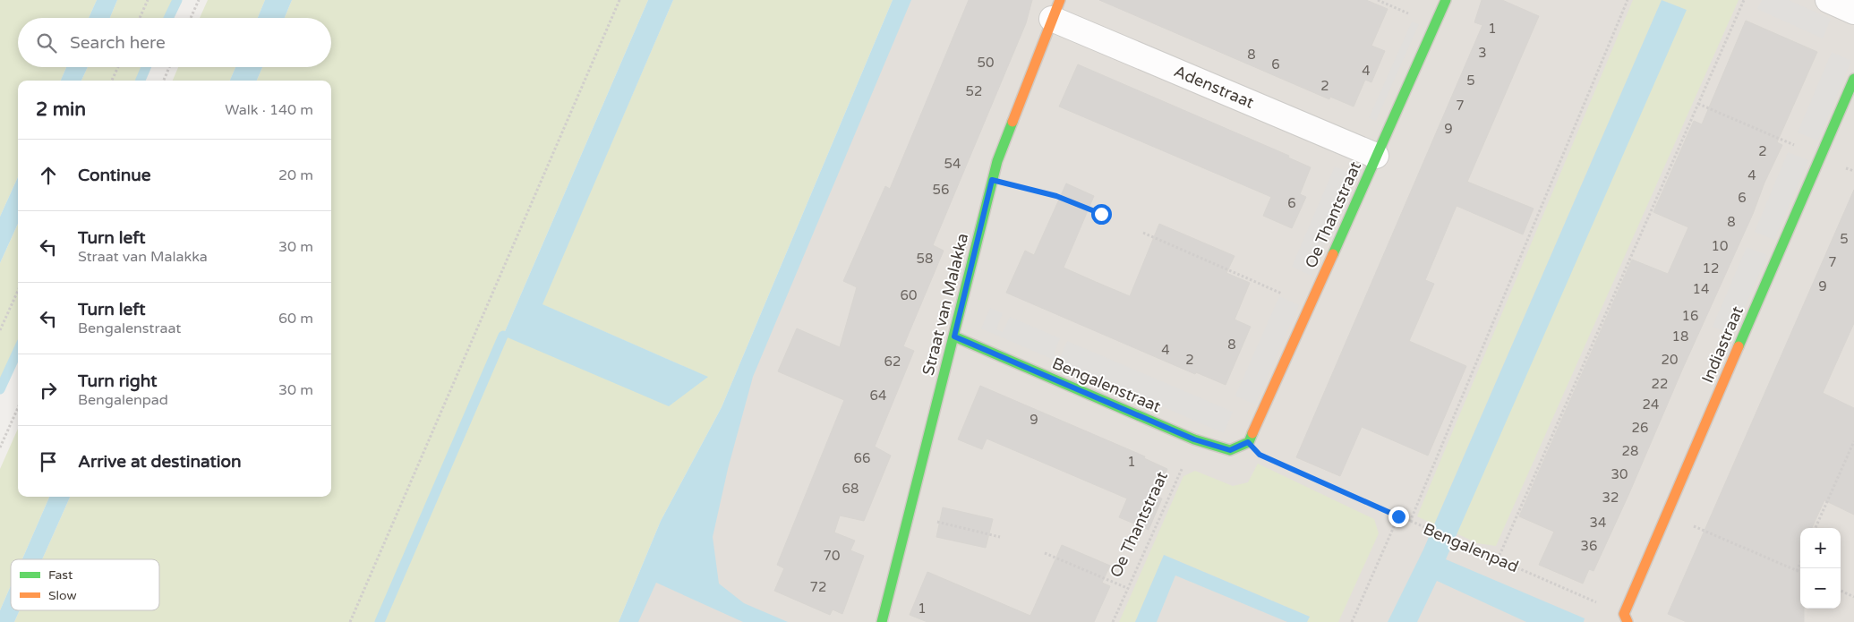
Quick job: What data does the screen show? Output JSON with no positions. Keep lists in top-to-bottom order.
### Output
{
  "streets": {
    "street": [
      "Adenstraat",
      "Oe Thantstraat",
      "Straat van Malakka",
      "Indiastraat",
      "Bengalenstraat"
    ],
    "path": ["Bengalenpad"]
  },
  "crossings": [
    ["Adenstraat", "Oe Thantstraat"],
    ["Adenstraat", "Straat van Malakka"],
    ["Oe Thantstraat", "Bengalenstraat"],
    ["Oe Thantstraat", "Bengalenpad"],
    ["Straat van Malakka", "Bengalenstraat"],
    ["Indiastraat", "Bengalenpad"],
    ["Bengalenstraat", "Bengalenpad"]
  ],
  "house_numbers": [
    "1",
    "3",
    "8",
    "50",
    "6",
    "4",
    "5",
    "2",
    "52",
    "7",
    "9",
    "2",
    "54",
    "4",
    "56",
    "6",
    "6",
    "8",
    "5",
    "10",
    "58",
    "7",
    "12",
    "9",
    "14",
    "60",
    "16",
    "18",
    "8",
    "4",
    "2",
    "20",
    "62",
    "22",
    "64",
    "24",
    "9",
    "26",
    "28",
    "66",
    "1",
    "30",
    "68",
    "32",
    "34",
    "36",
    "70",
    "72",
    "1"
  ],
  "legend": ["Fast", "Slow"],
  "page": {
    "search": "Search here",
    "heading": ["2 min", "Walk · 140 m"],
    "list": [
      ["Continue", "20 m"],
      ["Turn left", "Straat van Malakka", "30 m"],
      ["Turn left", "Bengalenstraat", "60 m"],
      ["Turn right", "Bengalenpad", "30 m"],
      "Arrive at destination"
    ],
    "map_buttons": ["+", "−"]
  }
}
